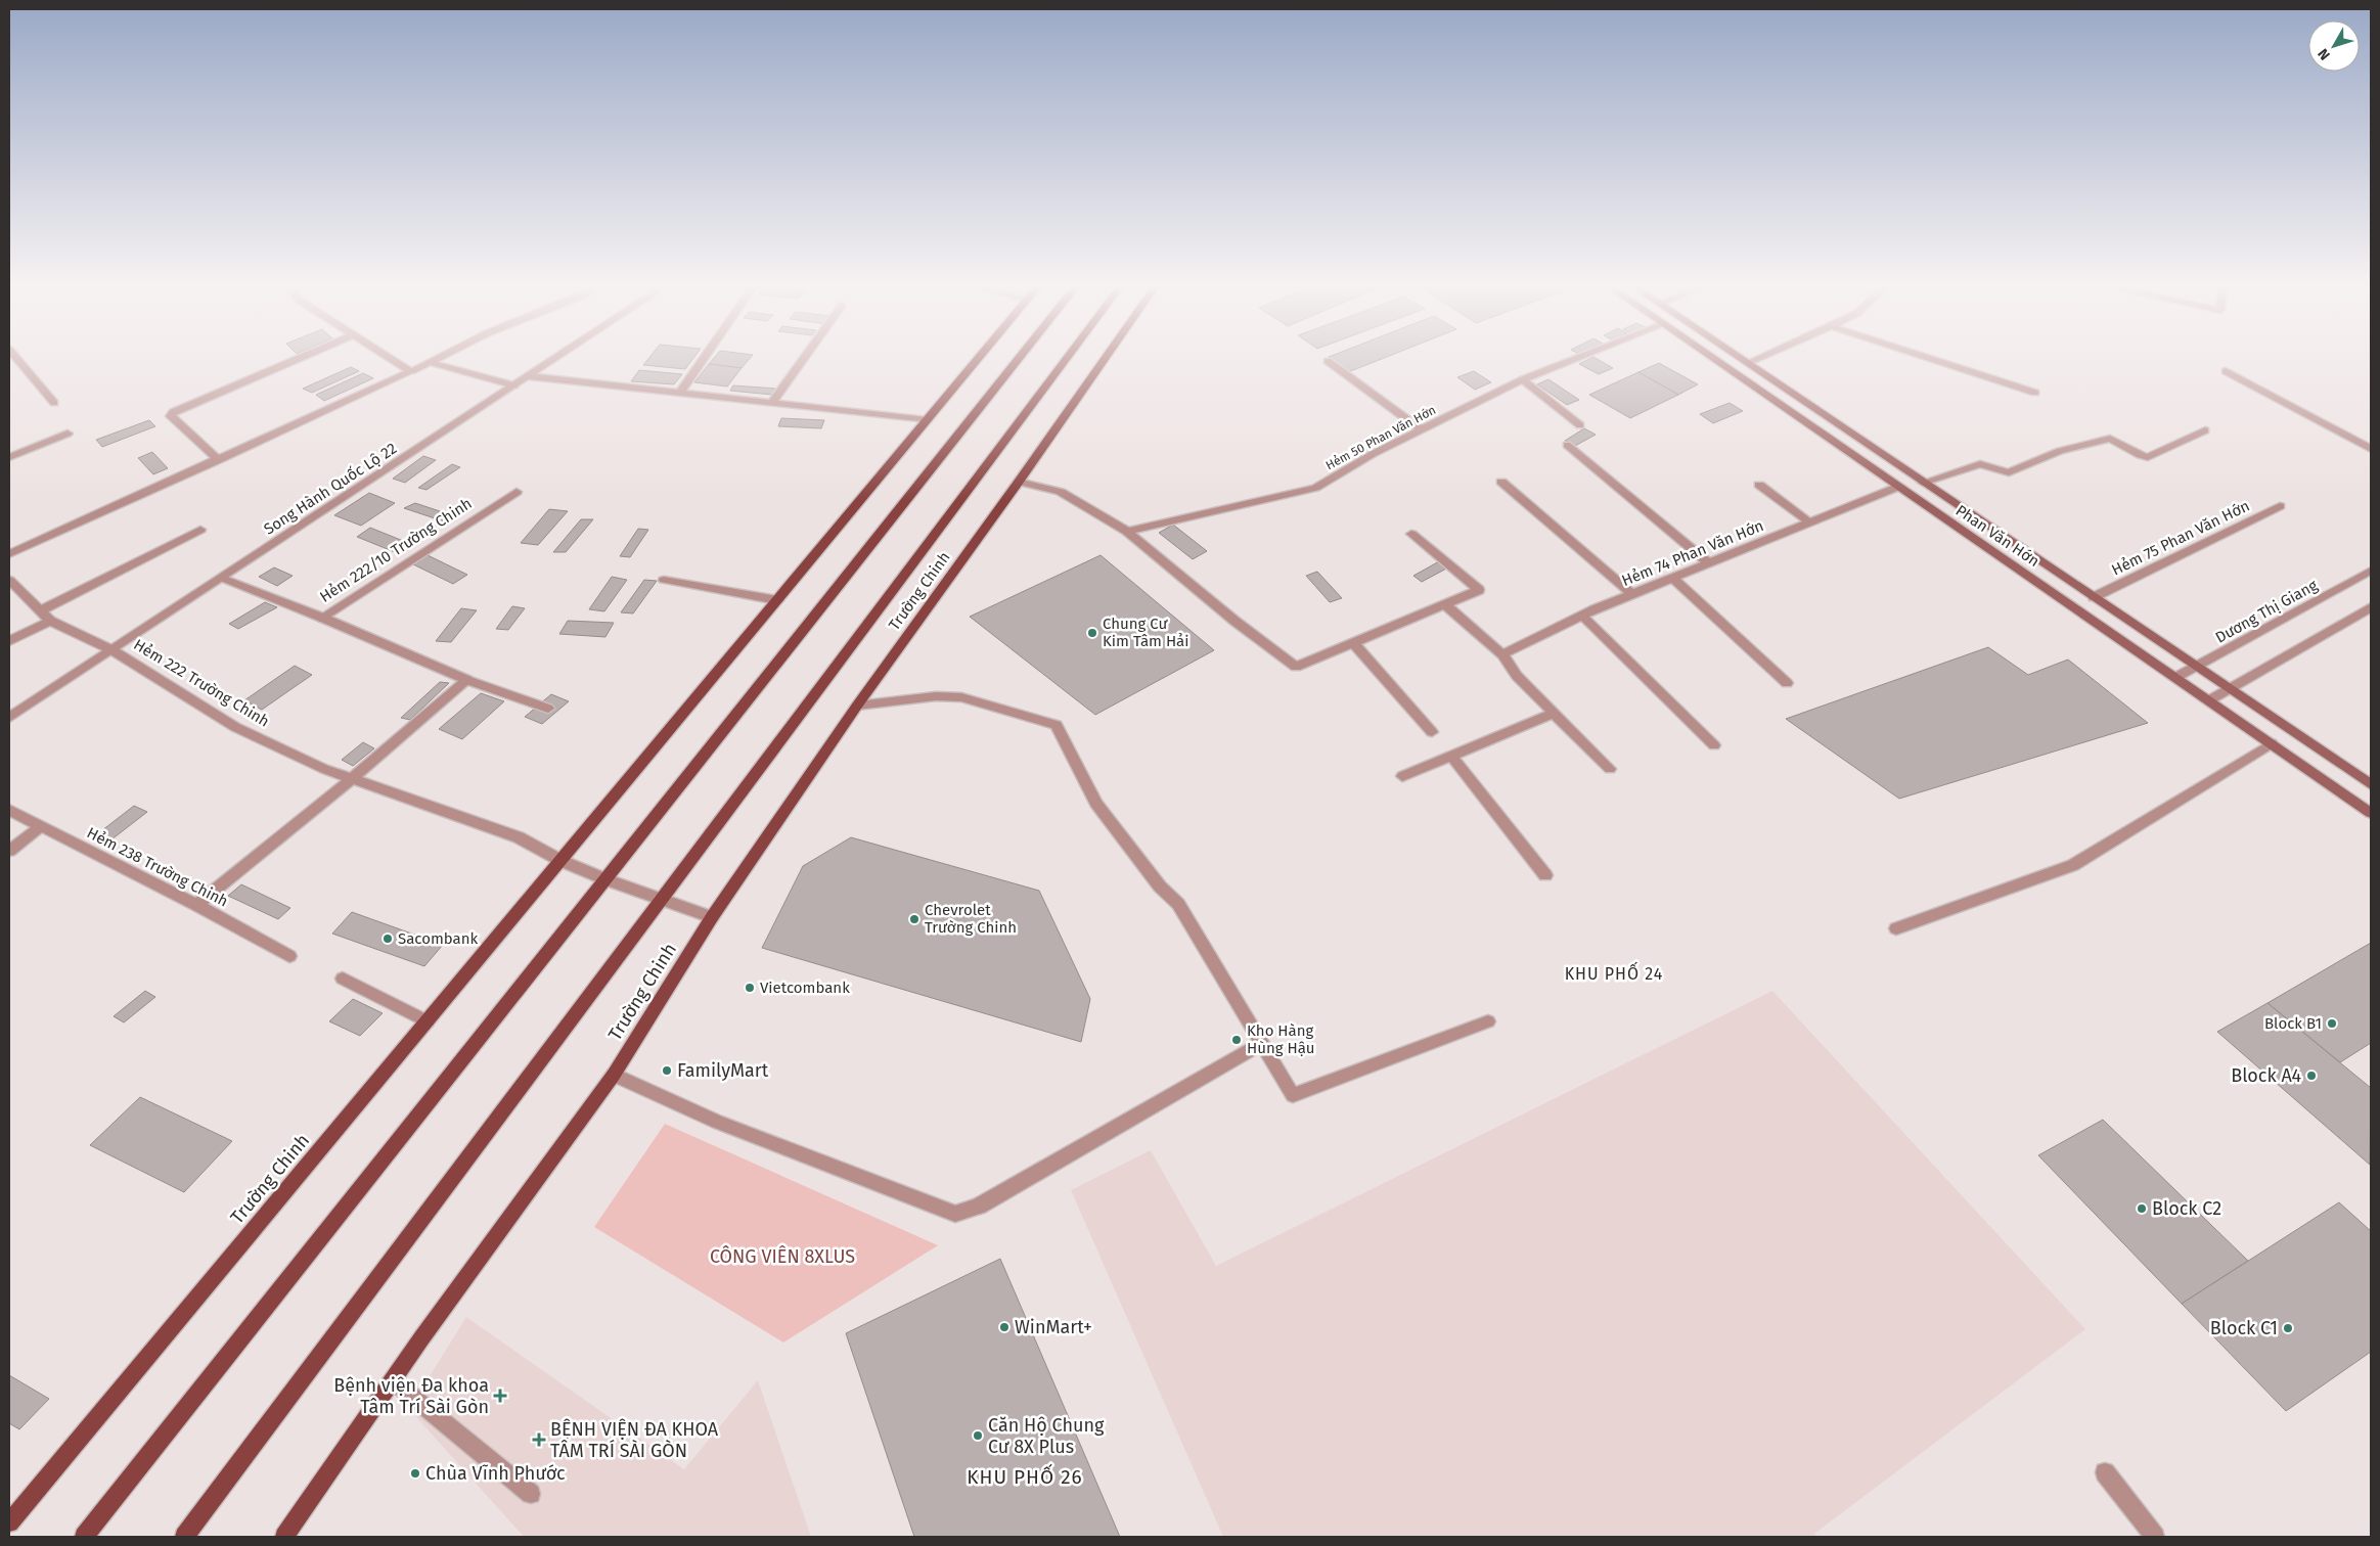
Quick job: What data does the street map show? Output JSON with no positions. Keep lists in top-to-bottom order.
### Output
{
  "streets": {
    "main road": ["Phan Văn Hớn", "Trường Chinh"],
    "street": [
      "Hẻm 50 Phan Văn Hớn",
      "Song Hành Quốc Lộ 22",
      "Hẻm 75 Phan Văn Hớn",
      "Hẻm 222/10 Trường Chinh",
      "Hẻm 74 Phan Văn Hớn",
      "Dương Thị Giang",
      "Hẻm 222 Trường Chinh",
      "Hẻm 238 Trường Chinh"
    ]
  },
  "crossings": [
    ["Song Hành Quốc Lộ 22", "Hẻm 222 Trường Chinh"],
    ["Phan Văn Hớn", "Hẻm 75 Phan Văn Hớn"],
    ["Phan Văn Hớn", "Hẻm 74 Phan Văn Hớn"],
    ["Phan Văn Hớn", "Dương Thị Giang"],
    ["Trường Chinh", "Hẻm 222 Trường Chinh"]
  ],
  "districts": ["KHU PHỐ 24", "KHU PHỐ 26"],
  "parks": ["CÔNG VIÊN 8XLUS"],
  "places": {
    "other": [
      "Chung Cư Kim Tâm Hải",
      "Chevrolet Trường Chinh",
      "Sacombank",
      "Vietcombank",
      "Block B1",
      "Kho Hàng Hùng Hậu",
      "FamilyMart",
      "Block A4",
      "Block C2",
      "WinMart+",
      "Block C1",
      "Căn Hộ Chung Cư 8X Plus",
      "Chùa Vĩnh Phước"
    ],
    "health": ["Bệnh viện Đa khoa Tâm Trí Sài Gòn", "BỆNH VIỆN ĐA KHOA TÂM TRÍ SÀI GÒN"]
  },
  "north": "bottom left"
}
